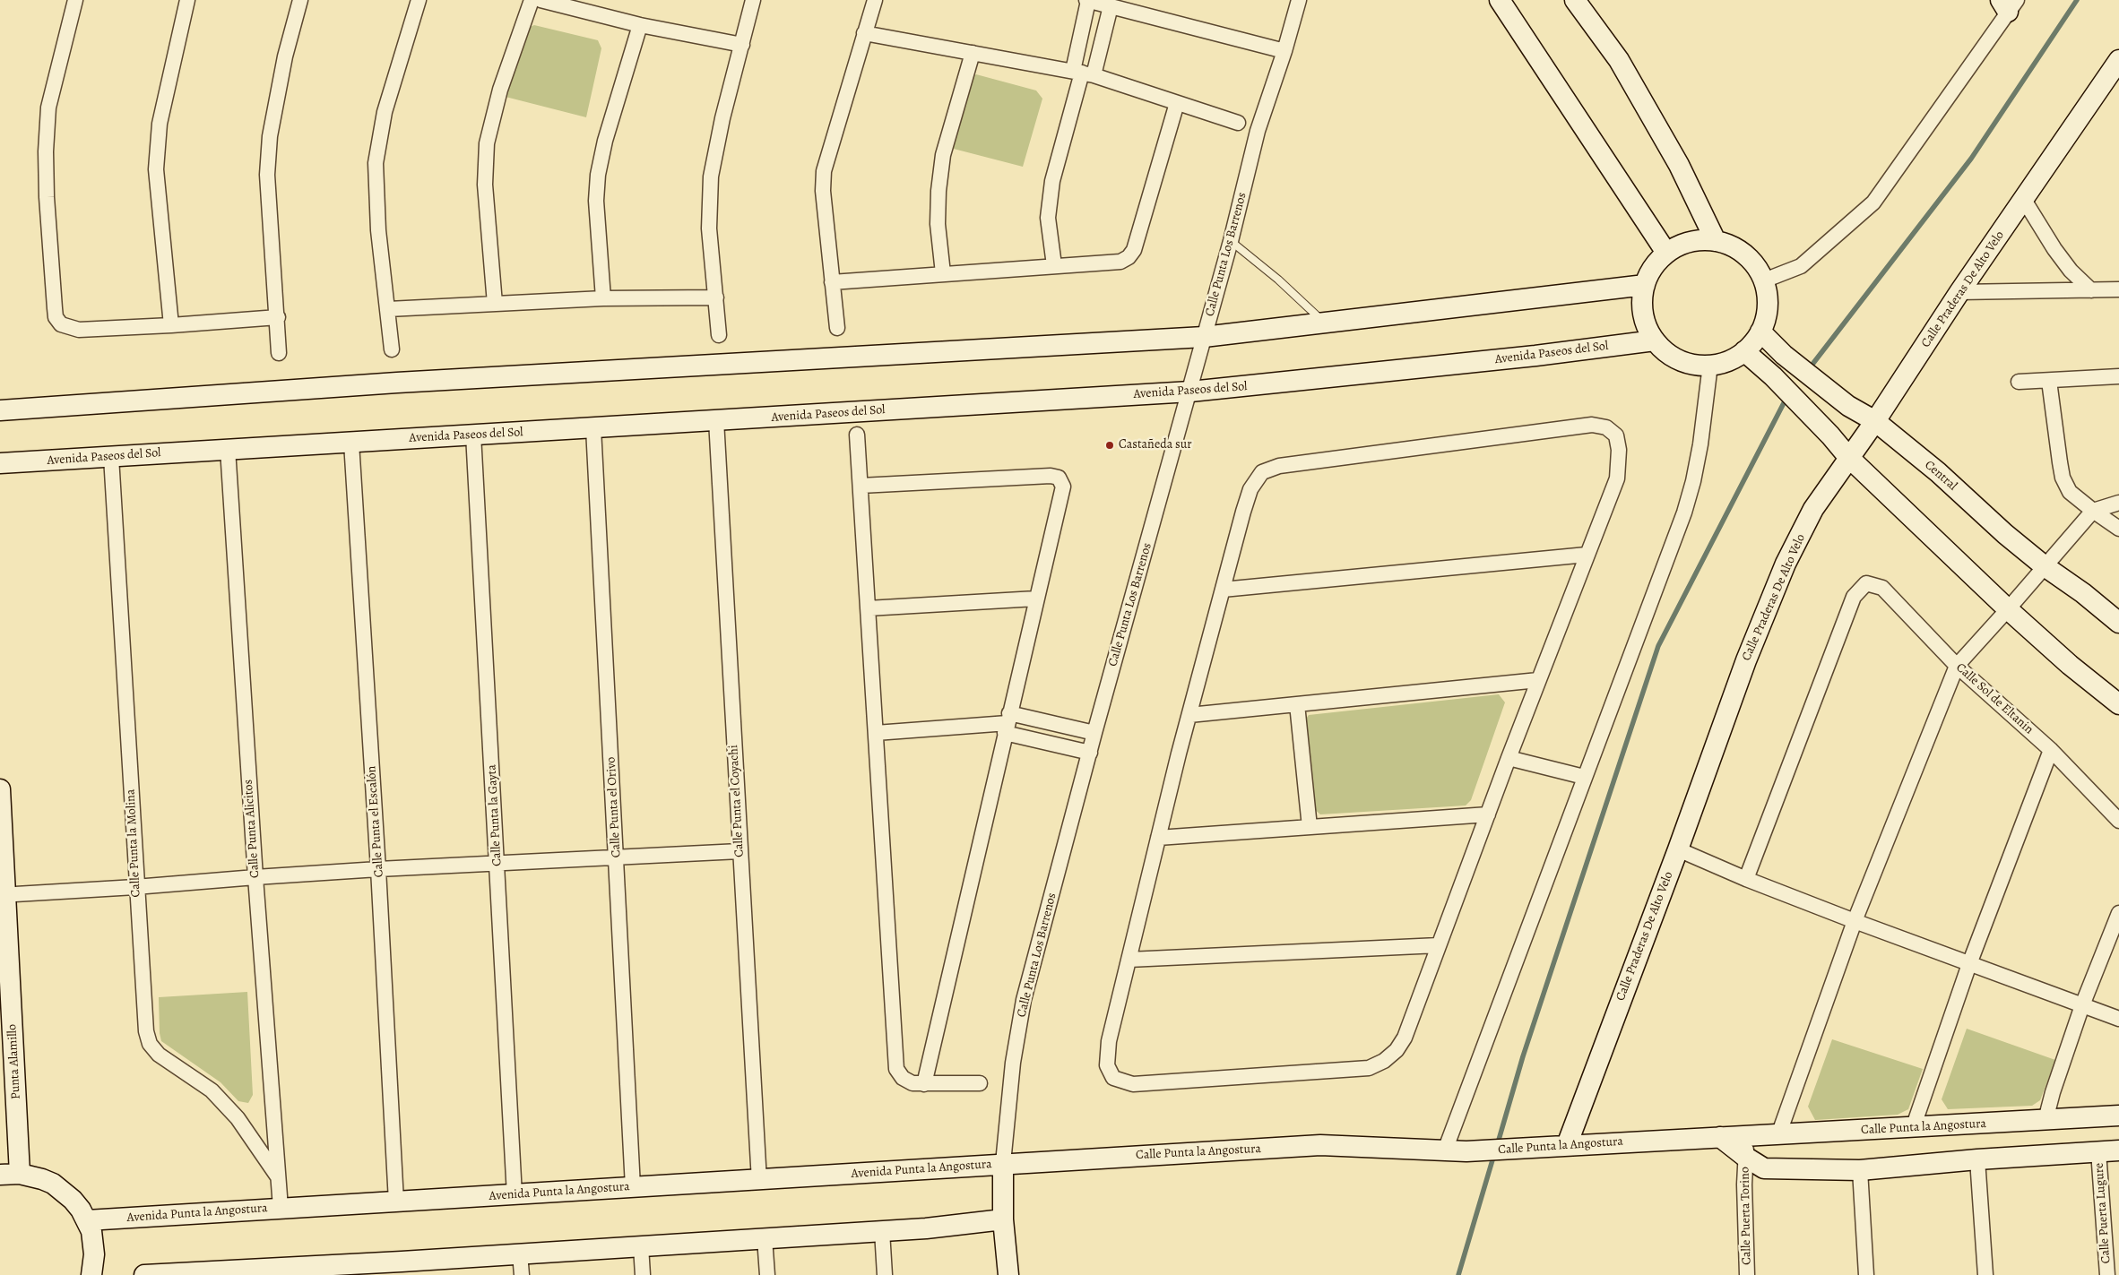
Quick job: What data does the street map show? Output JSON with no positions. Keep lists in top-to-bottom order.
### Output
{
  "streets": {
    "street": [
      "Calle Punta Los Barrenos",
      "Calle Praderas De Alto Velo",
      "Avenida Paseos del Sol",
      "Central",
      "Calle Sol de Eltanin",
      "Calle Punta el Coyachi",
      "Calle Punta el Orivo",
      "Calle Punta la Gayta",
      "Calle Punta el Escalón",
      "Calle Punta Alicitos",
      "Calle Punta la Molina",
      "Punta Alamillo",
      "Calle Punta la Angostura",
      "Avenida Punta la Angostura",
      "Calle Puerta Lugure",
      "Calle Puerta Torino"
    ]
  },
  "crossings": [
    ["Calle Punta Los Barrenos", "Avenida Paseos del Sol"],
    ["Calle Punta Los Barrenos", "Calle Punta la Angostura"],
    ["Calle Punta Los Barrenos", "Avenida Punta la Angostura"],
    ["Calle Praderas De Alto Velo", "Central"],
    ["Calle Praderas De Alto Velo", "Calle Punta la Angostura"],
    ["Avenida Paseos del Sol", "Central"],
    ["Avenida Paseos del Sol", "Calle Punta el Coyachi"],
    ["Avenida Paseos del Sol", "Calle Punta el Orivo"],
    ["Avenida Paseos del Sol", "Calle Punta la Gayta"],
    ["Avenida Paseos del Sol", "Calle Punta el Escalón"],
    ["Avenida Paseos del Sol", "Calle Punta Alicitos"],
    ["Avenida Paseos del Sol", "Calle Punta la Molina"],
    ["Calle Punta el Coyachi", "Avenida Punta la Angostura"],
    ["Calle Punta el Orivo", "Avenida Punta la Angostura"],
    ["Calle Punta la Gayta", "Avenida Punta la Angostura"],
    ["Calle Punta el Escalón", "Avenida Punta la Angostura"],
    ["Calle Punta Alicitos", "Calle Punta la Molina"],
    ["Calle Punta Alicitos", "Avenida Punta la Angostura"],
    ["Calle Punta la Angostura", "Avenida Punta la Angostura"],
    ["Calle Punta la Angostura", "Calle Puerta Torino"]
  ],
  "places": ["Castañeda sur"]
}
